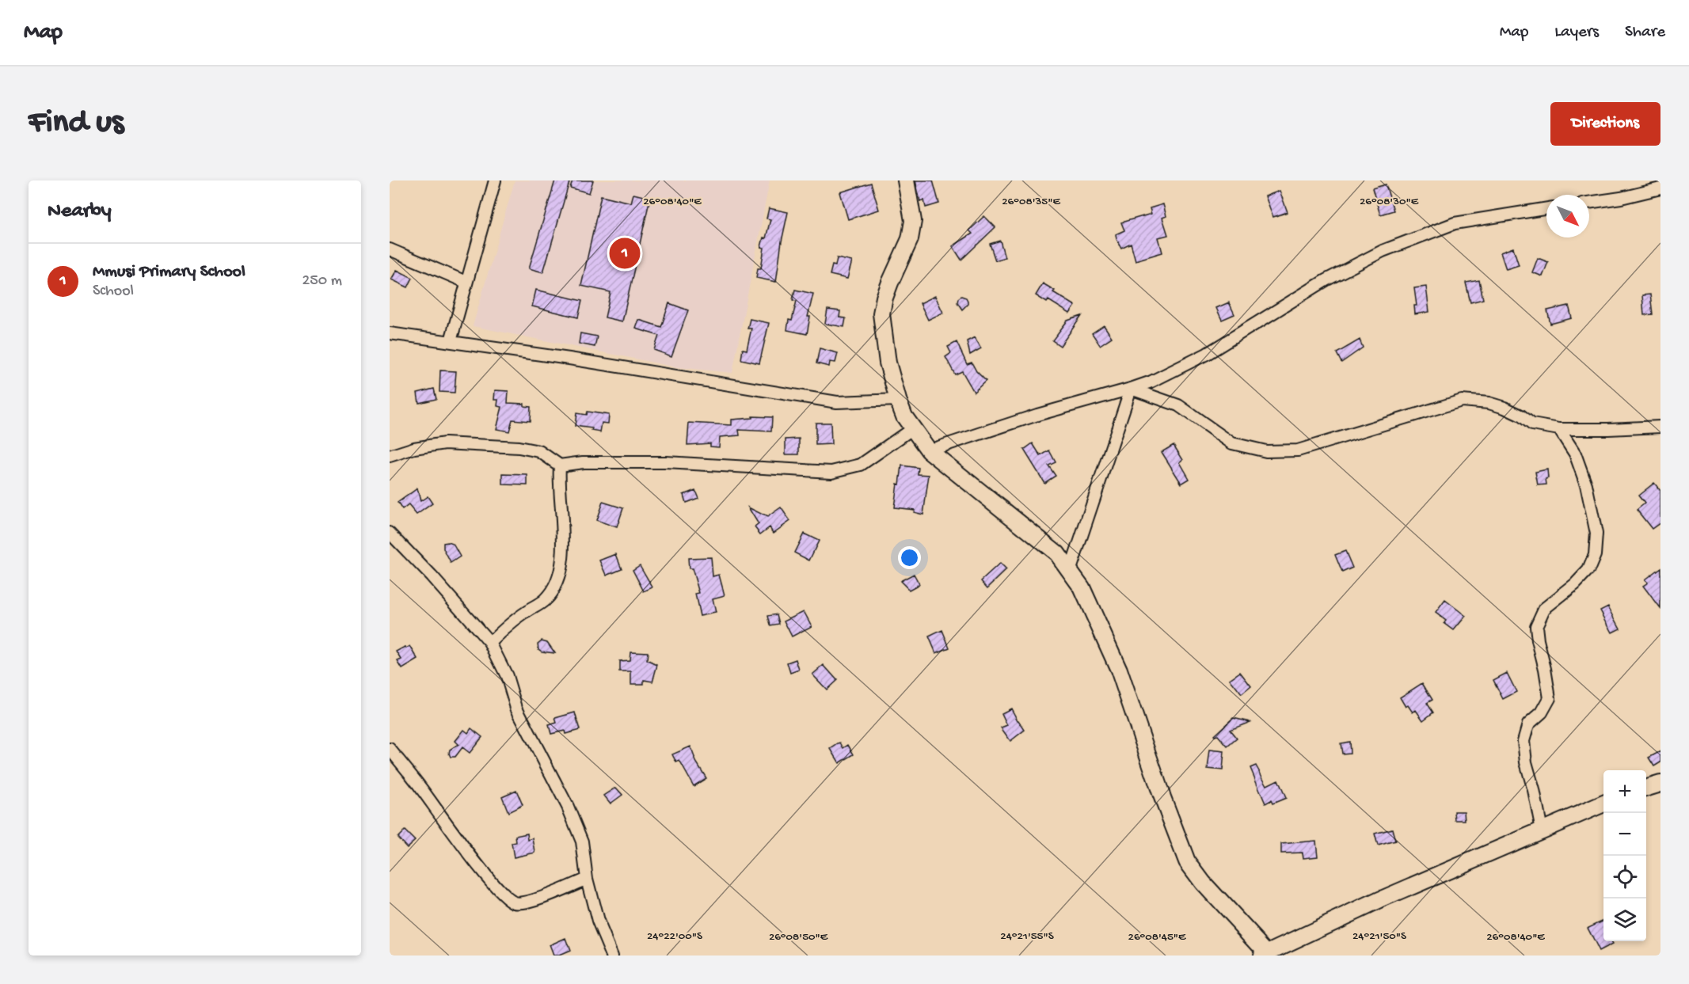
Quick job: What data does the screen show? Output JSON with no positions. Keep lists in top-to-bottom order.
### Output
{
  "north": "bottom right",
  "page": {
    "header": "Map",
    "nav": ["Map", "Layers", "Share"],
    "buttons": "Directions",
    "title": "Find us",
    "heading": "Nearby",
    "pins": "1",
    "list": [
      {
        "mark": "1",
        "name": "Mmusi Primary School",
        "note": "School",
        "value": "250 m"
      }
    ],
    "map_buttons": ["+", "−"]
  },
  "coordinates": [
    "26°08'40\"E",
    "26°08'35\"E",
    "26°08'30\"E",
    "24°22'00\"S",
    "24°21'55\"S",
    "24°21'50\"S",
    "26°08'50\"E",
    "26°08'45\"E"
  ]
}
